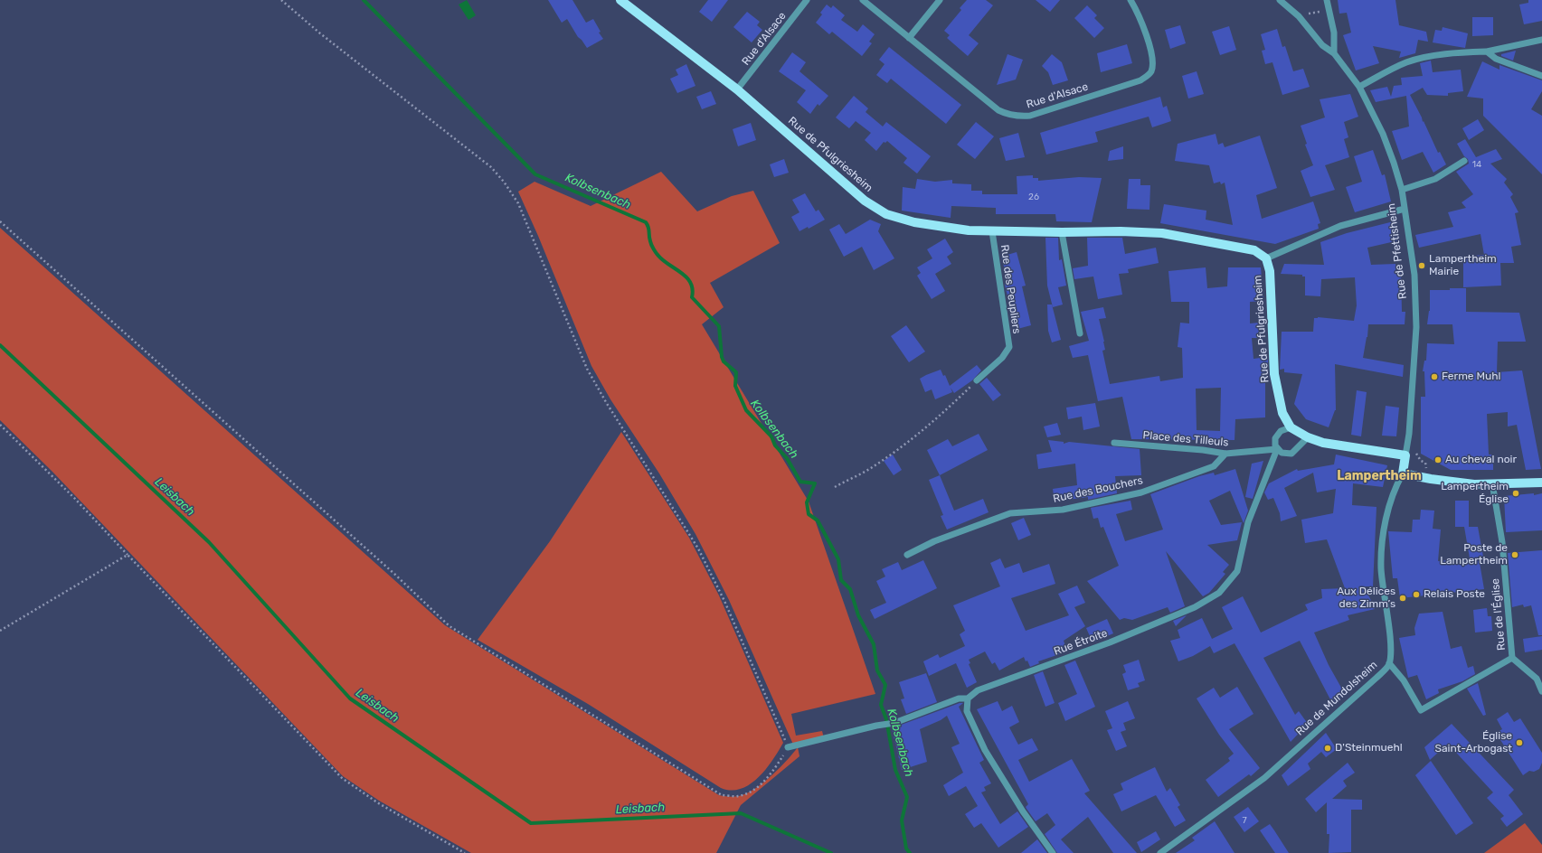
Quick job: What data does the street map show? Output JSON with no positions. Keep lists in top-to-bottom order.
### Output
{
  "streets": {
    "main road": ["Rue de Pfulgriesheim", "Rue de Pfettisheim"],
    "street": [
      "Rue d'Alsace",
      "Rue des Peupliers",
      "Place des Tilleuls",
      "Rue des Bouchers",
      "Rue de l'Église",
      "Rue Étroite",
      "Rue de Mundolsheim"
    ]
  },
  "crossings": [
    ["Rue d'Alsace", "Rue de Pfulgriesheim"],
    ["Rue de Pfulgriesheim", "Rue des Peupliers"],
    ["Rue de Pfulgriesheim", "Place des Tilleuls"],
    ["Rue de Pfulgriesheim", "Rue Étroite"],
    ["Rue de Pfettisheim", "Rue de Mundolsheim"],
    ["Place des Tilleuls", "Rue des Bouchers"],
    ["Place des Tilleuls", "Rue Étroite"],
    ["Rue de l'Église", "Rue de Mundolsheim"]
  ],
  "districts": ["Lampertheim"],
  "water": ["Kolbsenbach", "Leisbach"],
  "places": [
    "Lampertheim Mairie",
    "Ferme Muhl",
    "Au cheval noir",
    "Lampertheim Église",
    "Poste de Lampertheim",
    "Relais Poste",
    "Aux Délices des Zimm’s",
    "Église Saint-Arbogast",
    "D'Steinmuehl"
  ],
  "house_numbers": ["14", "26", "7"]
}
